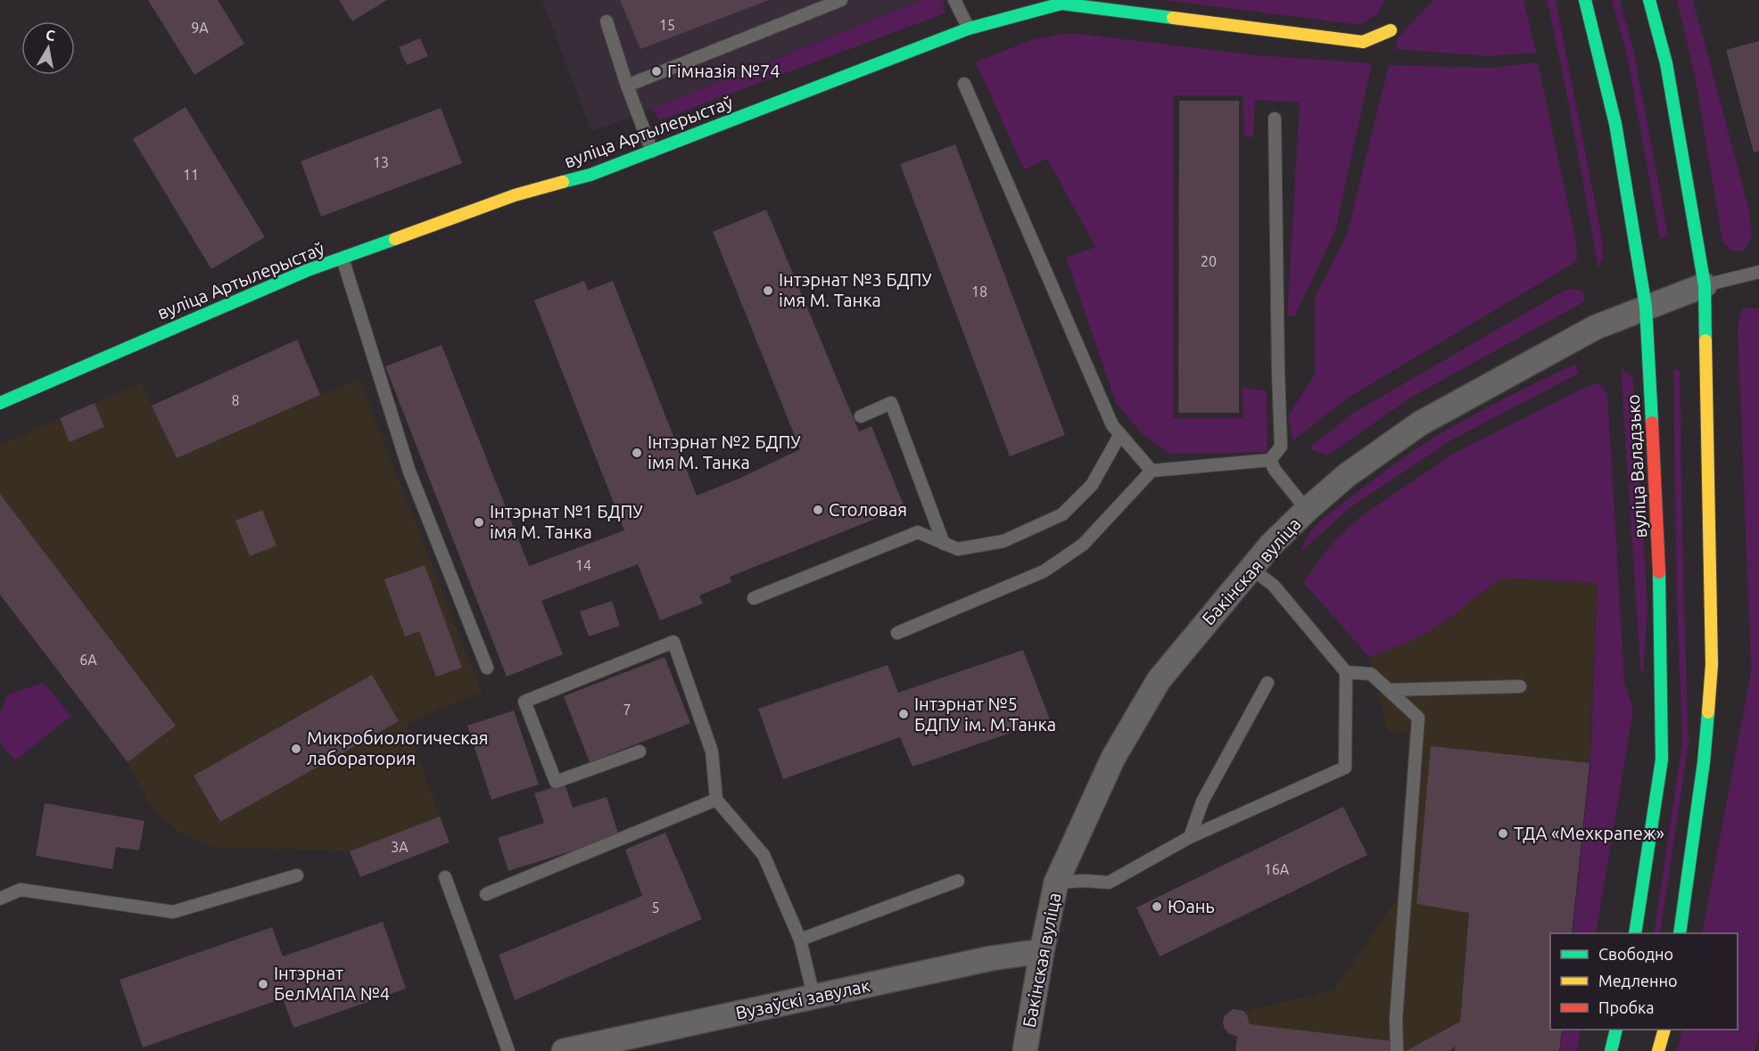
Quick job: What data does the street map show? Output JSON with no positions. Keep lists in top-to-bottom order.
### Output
{
  "streets": {
    "main road": ["вуліца Артылерыстаў", "вуліца Валадзько"],
    "street": ["Бакінская вуліца", "Вузаўскі завулак"]
  },
  "crossings": [
    ["вуліца Валадзько", "Бакінская вуліца"],
    ["Бакінская вуліца", "Вузаўскі завулак"]
  ],
  "places": [
    "Гімназія №74",
    "Інтэрнат №3 БДПУ імя М. Танка",
    "Інтэрнат №2 БДПУ імя М. Танка",
    "Столовая",
    "Інтэрнат №1 БДПУ імя М. Танка",
    "Інтэрнат №5 БДПУ ім. М.Танка",
    "Микробиологическая лаборатория",
    "ТДА «Мехкрапеж»",
    "Юань",
    "Інтэрнат БелМАПА №4"
  ],
  "house_numbers": [
    "15",
    "9А",
    "13",
    "11",
    "20",
    "18",
    "8",
    "14",
    "6А",
    "7",
    "3А",
    "16А",
    "5"
  ],
  "legend": ["Свободно", "Медленно", "Пробка"],
  "north": "top"
}
